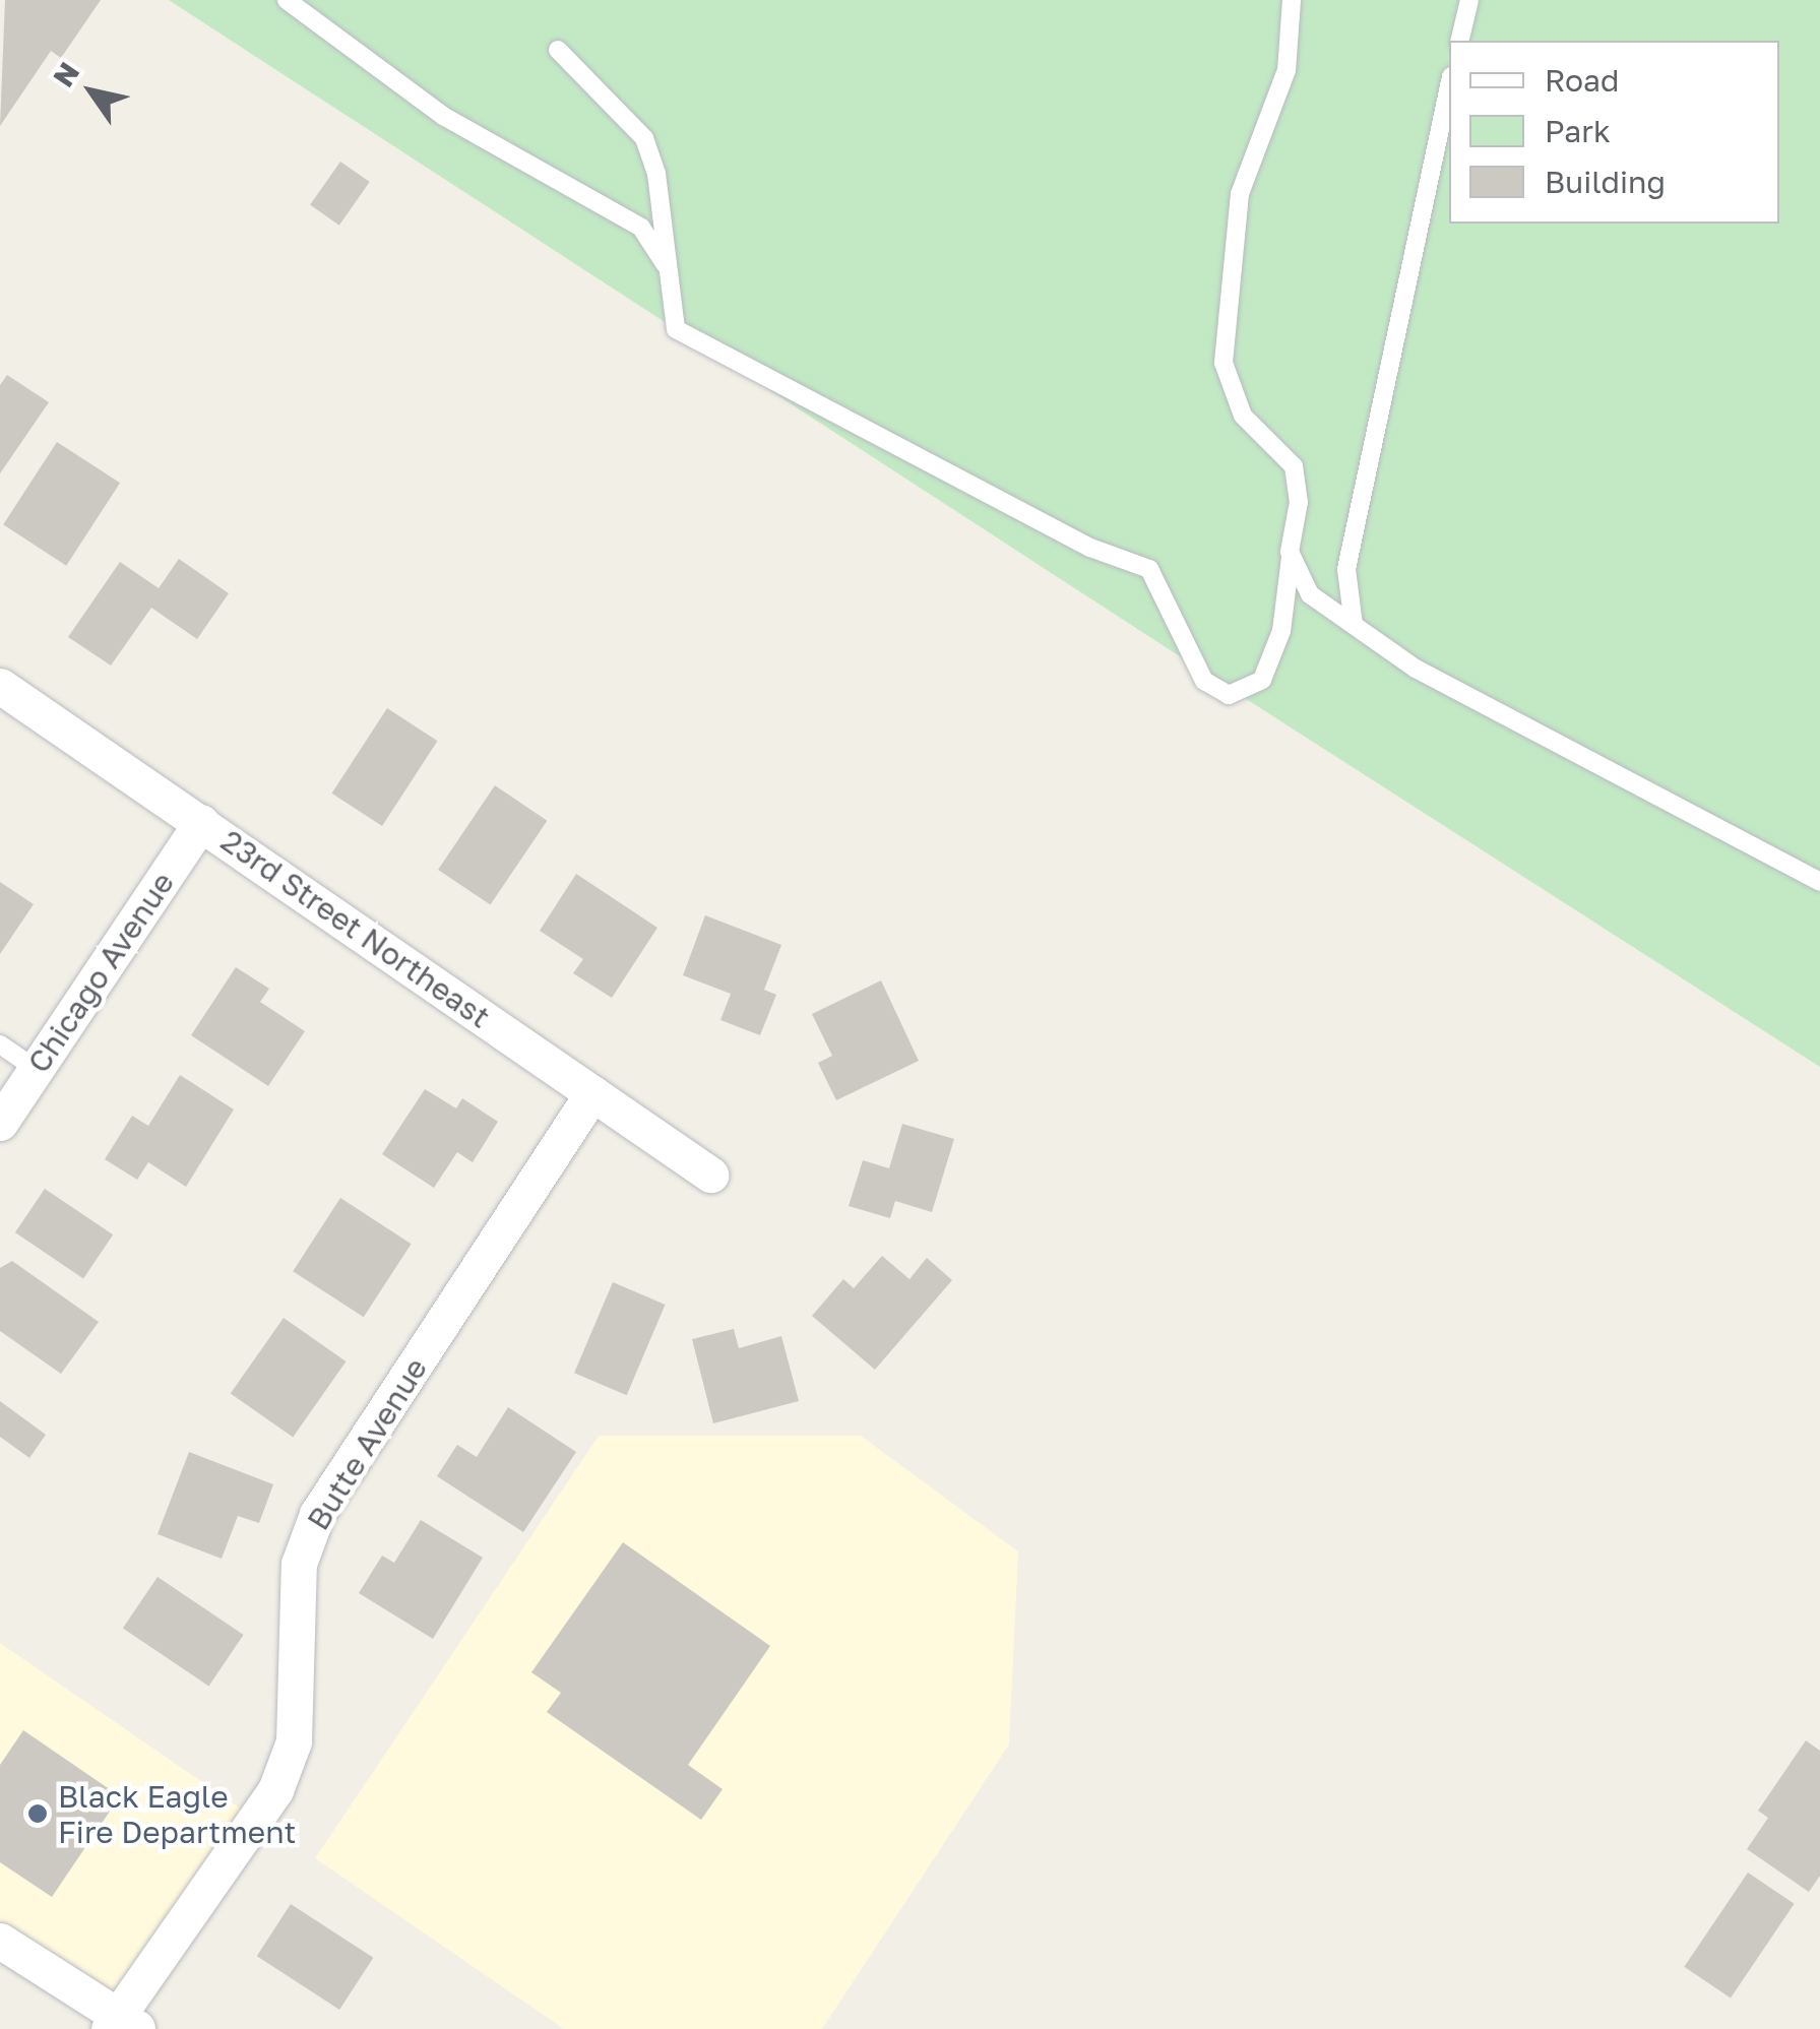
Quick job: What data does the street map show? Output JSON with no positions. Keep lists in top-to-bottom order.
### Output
{
  "streets": {
    "street": ["23rd Street Northeast", "Chicago Avenue", "Butte Avenue"]
  },
  "crossings": [
    ["23rd Street Northeast", "Chicago Avenue"],
    ["23rd Street Northeast", "Butte Avenue"]
  ],
  "places": ["Black Eagle Fire Department"],
  "legend": ["Road", "Park", "Building"],
  "north": "top left"
}
